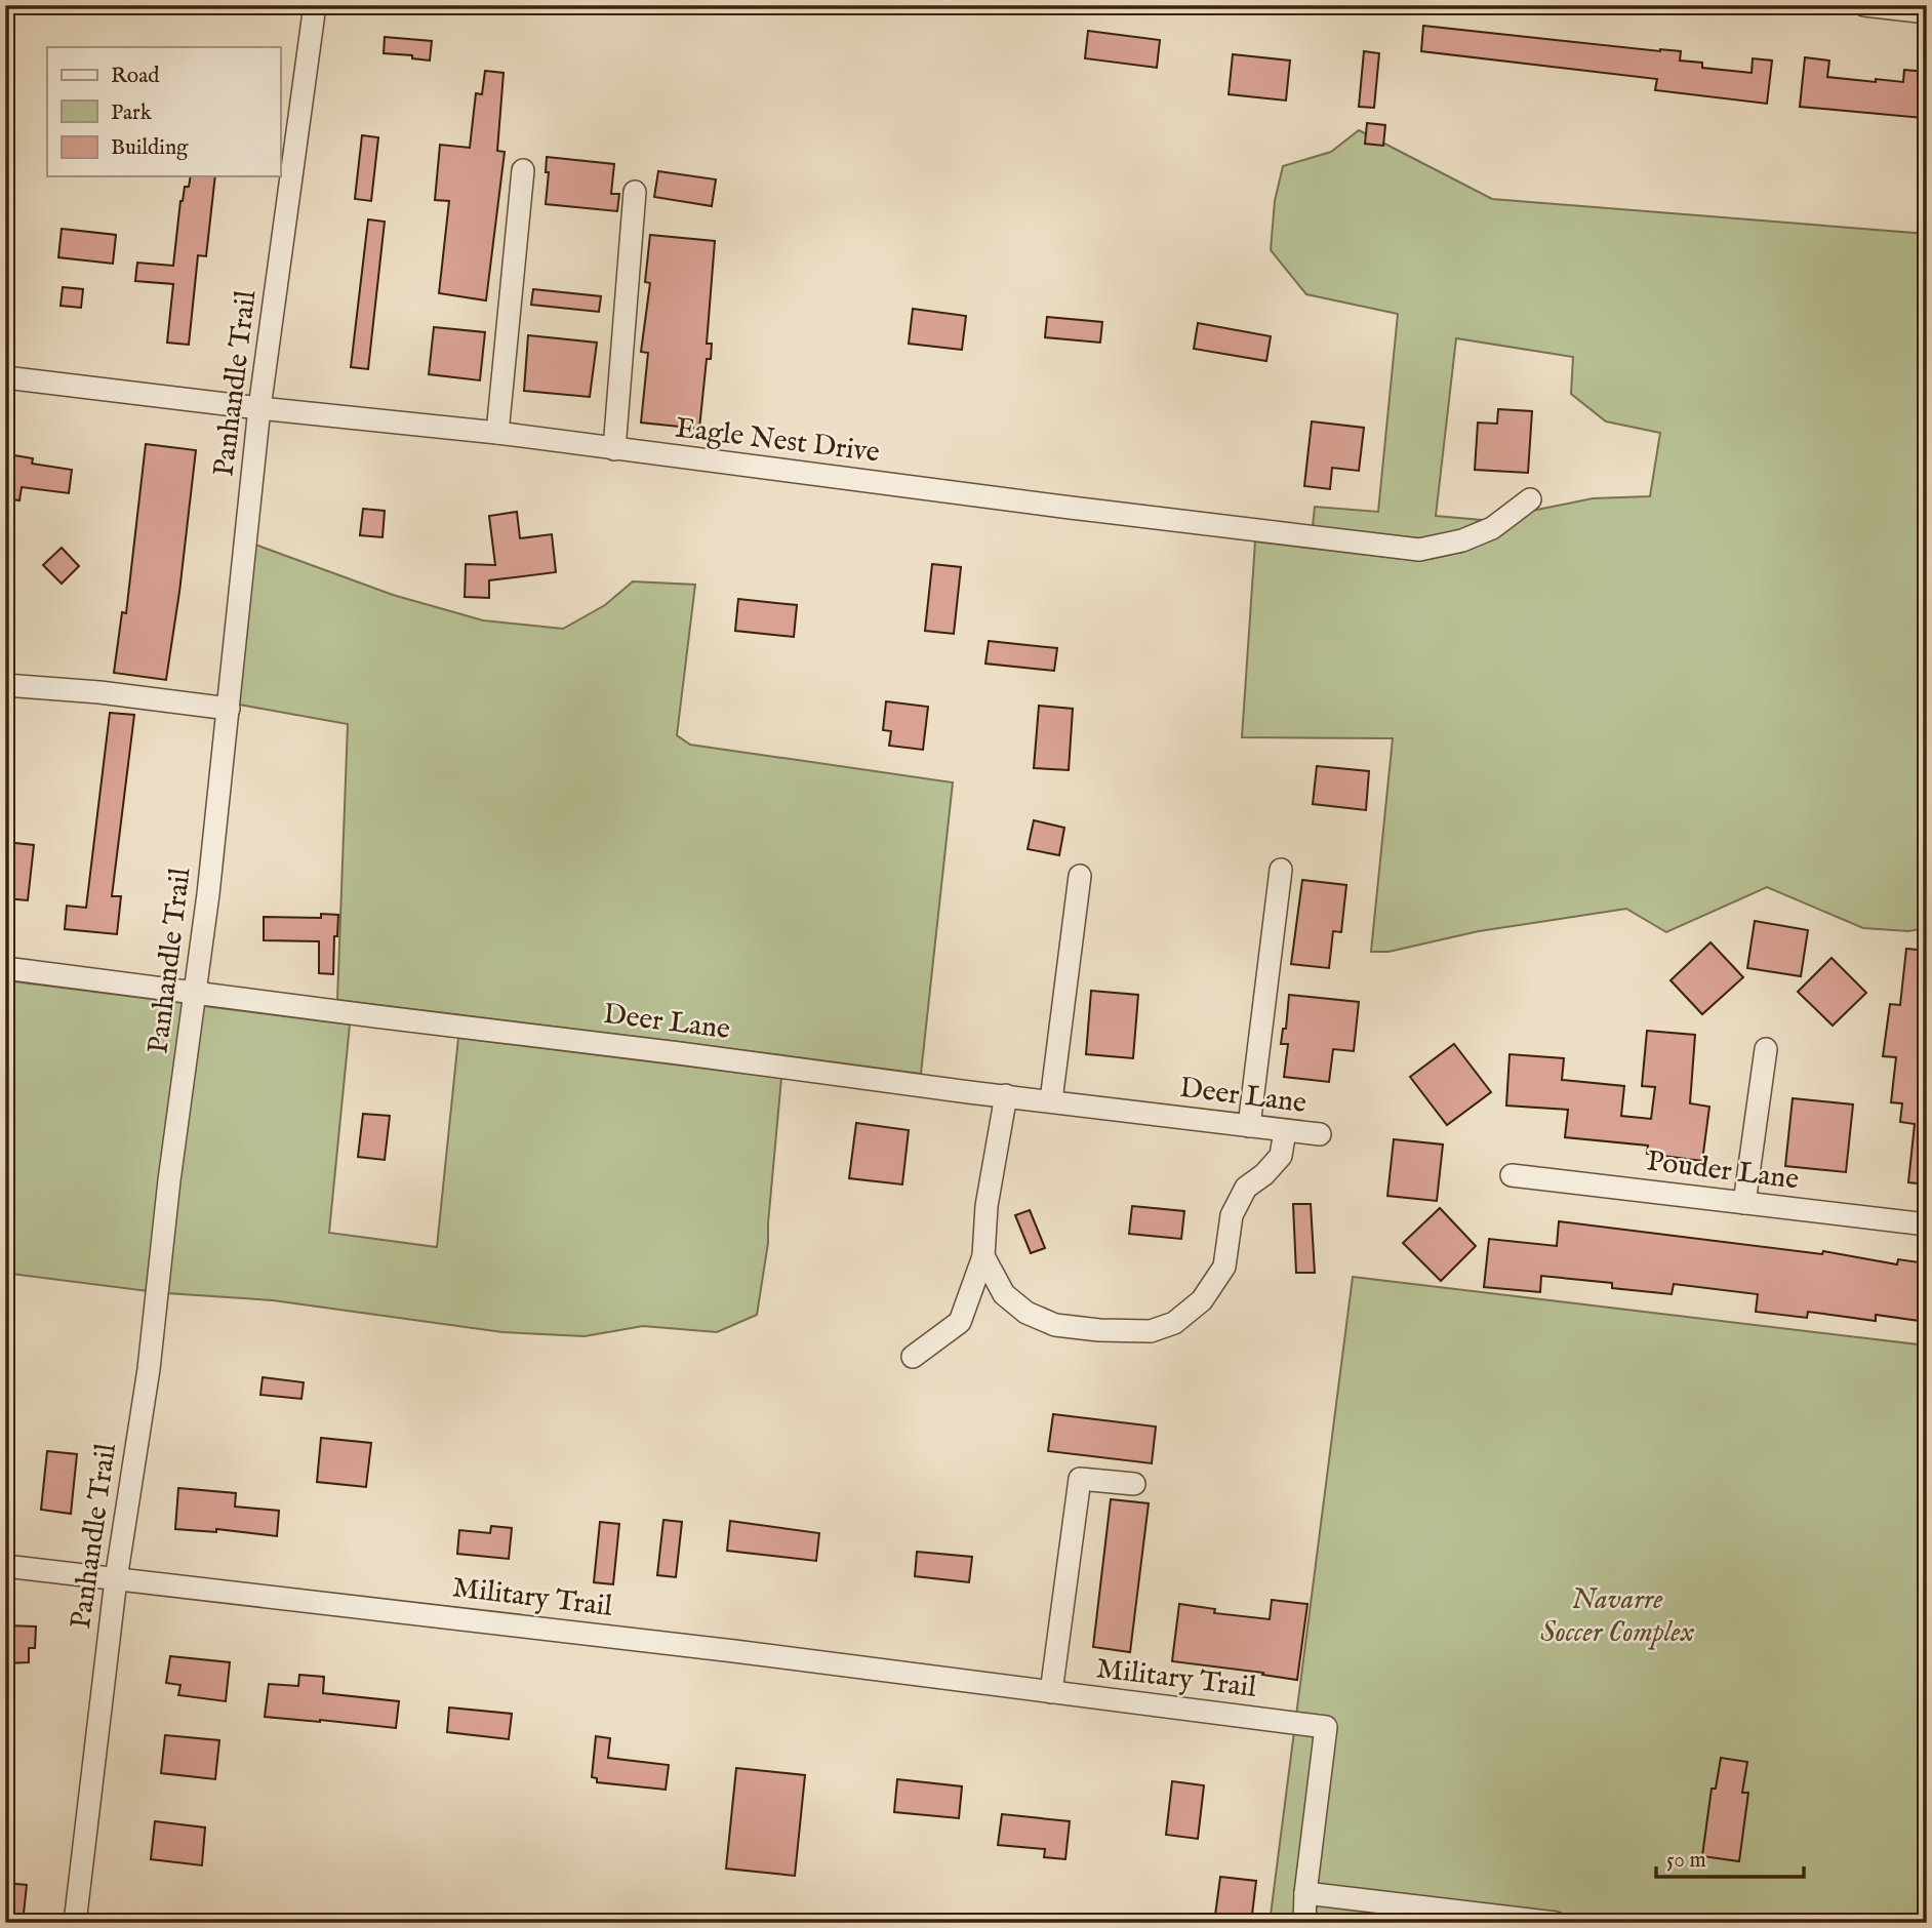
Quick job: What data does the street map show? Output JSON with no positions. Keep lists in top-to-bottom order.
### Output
{
  "streets": {
    "street": [
      "Panhandle Trail",
      "Eagle Nest Drive",
      "Deer Lane",
      "Pouder Lane",
      "Military Trail"
    ]
  },
  "crossings": [
    ["Panhandle Trail", "Eagle Nest Drive"],
    ["Panhandle Trail", "Deer Lane"],
    ["Panhandle Trail", "Military Trail"]
  ],
  "parks": ["Navarre Soccer Complex"],
  "legend": ["Road", "Park", "Building"],
  "scale_bar": "50 m"
}
